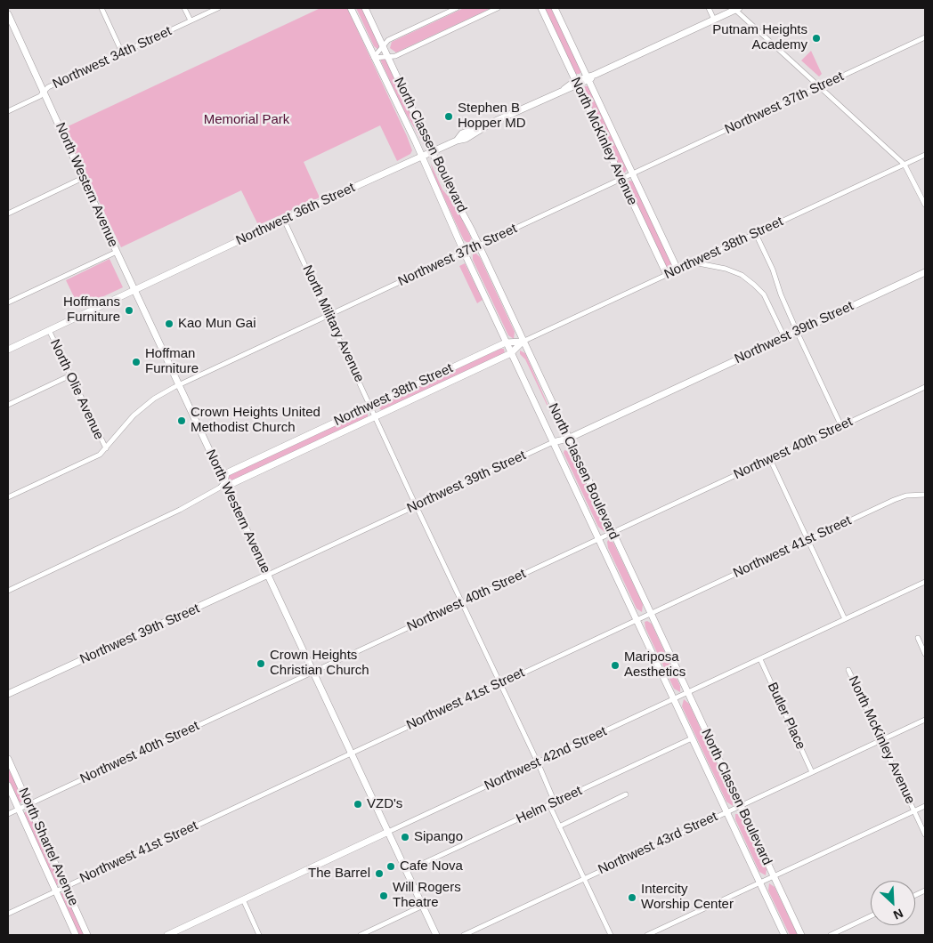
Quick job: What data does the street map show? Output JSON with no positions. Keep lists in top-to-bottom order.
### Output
{
  "streets": {
    "street": [
      "Northwest 34th Street",
      "Northwest 37th Street",
      "North McKinley Avenue",
      "North Classen Boulevard",
      "North Western Avenue",
      "Northwest 36th Street",
      "Northwest 38th Street",
      "North Military Avenue",
      "Northwest 39th Street",
      "North Olie Avenue",
      "Northwest 40th Street",
      "Northwest 41st Street",
      "Butler Place",
      "Northwest 42nd Street",
      "Helm Street",
      "Northwest 43rd Street",
      "North Shartel Avenue"
    ]
  },
  "crossings": [
    ["Northwest 34th Street", "North Western Avenue"],
    ["Northwest 37th Street", "North McKinley Avenue"],
    ["Northwest 37th Street", "North Classen Boulevard"],
    ["Northwest 37th Street", "North Western Avenue"],
    ["Northwest 37th Street", "North Military Avenue"],
    ["Northwest 37th Street", "North Olie Avenue"],
    ["North McKinley Avenue", "Northwest 36th Street"],
    ["North McKinley Avenue", "Northwest 38th Street"],
    ["North McKinley Avenue", "Northwest 43rd Street"],
    ["North Classen Boulevard", "Northwest 36th Street"],
    ["North Classen Boulevard", "Northwest 38th Street"],
    ["North Classen Boulevard", "Northwest 39th Street"],
    ["North Classen Boulevard", "Northwest 40th Street"],
    ["North Classen Boulevard", "Northwest 41st Street"],
    ["North Classen Boulevard", "Northwest 42nd Street"],
    ["North Classen Boulevard", "Helm Street"],
    ["North Classen Boulevard", "Northwest 43rd Street"],
    ["North Western Avenue", "Northwest 36th Street"],
    ["North Western Avenue", "Northwest 38th Street"],
    ["North Western Avenue", "Northwest 39th Street"],
    ["North Western Avenue", "Northwest 40th Street"],
    ["North Western Avenue", "Northwest 41st Street"],
    ["North Western Avenue", "Northwest 42nd Street"],
    ["North Western Avenue", "Helm Street"],
    ["Northwest 36th Street", "North Military Avenue"],
    ["Northwest 36th Street", "North Olie Avenue"],
    ["Northwest 38th Street", "North Military Avenue"],
    ["North Military Avenue", "Northwest 39th Street"],
    ["North Military Avenue", "Northwest 40th Street"],
    ["North Military Avenue", "Northwest 41st Street"],
    ["North Military Avenue", "Northwest 42nd Street"],
    ["North Military Avenue", "Helm Street"],
    ["North Military Avenue", "Northwest 43rd Street"],
    ["Northwest 40th Street", "North Shartel Avenue"],
    ["Northwest 41st Street", "North Shartel Avenue"],
    ["Butler Place", "Northwest 42nd Street"],
    ["Butler Place", "Northwest 43rd Street"]
  ],
  "parks": ["Memorial Park"],
  "places": [
    "Putnam Heights Academy",
    "Stephen B Hopper MD",
    "Hoffmans Furniture",
    "Kao Mun Gai",
    "Hoffman Furniture",
    "Crown Heights United Methodist Church",
    "Crown Heights Christian Church",
    "Mariposa Aesthetics",
    "VZD's",
    "Sipango",
    "Cafe Nova",
    "The Barrel",
    "Will Rogers Theatre",
    "Intercity Worship Center"
  ],
  "north": "bottom right"
}
